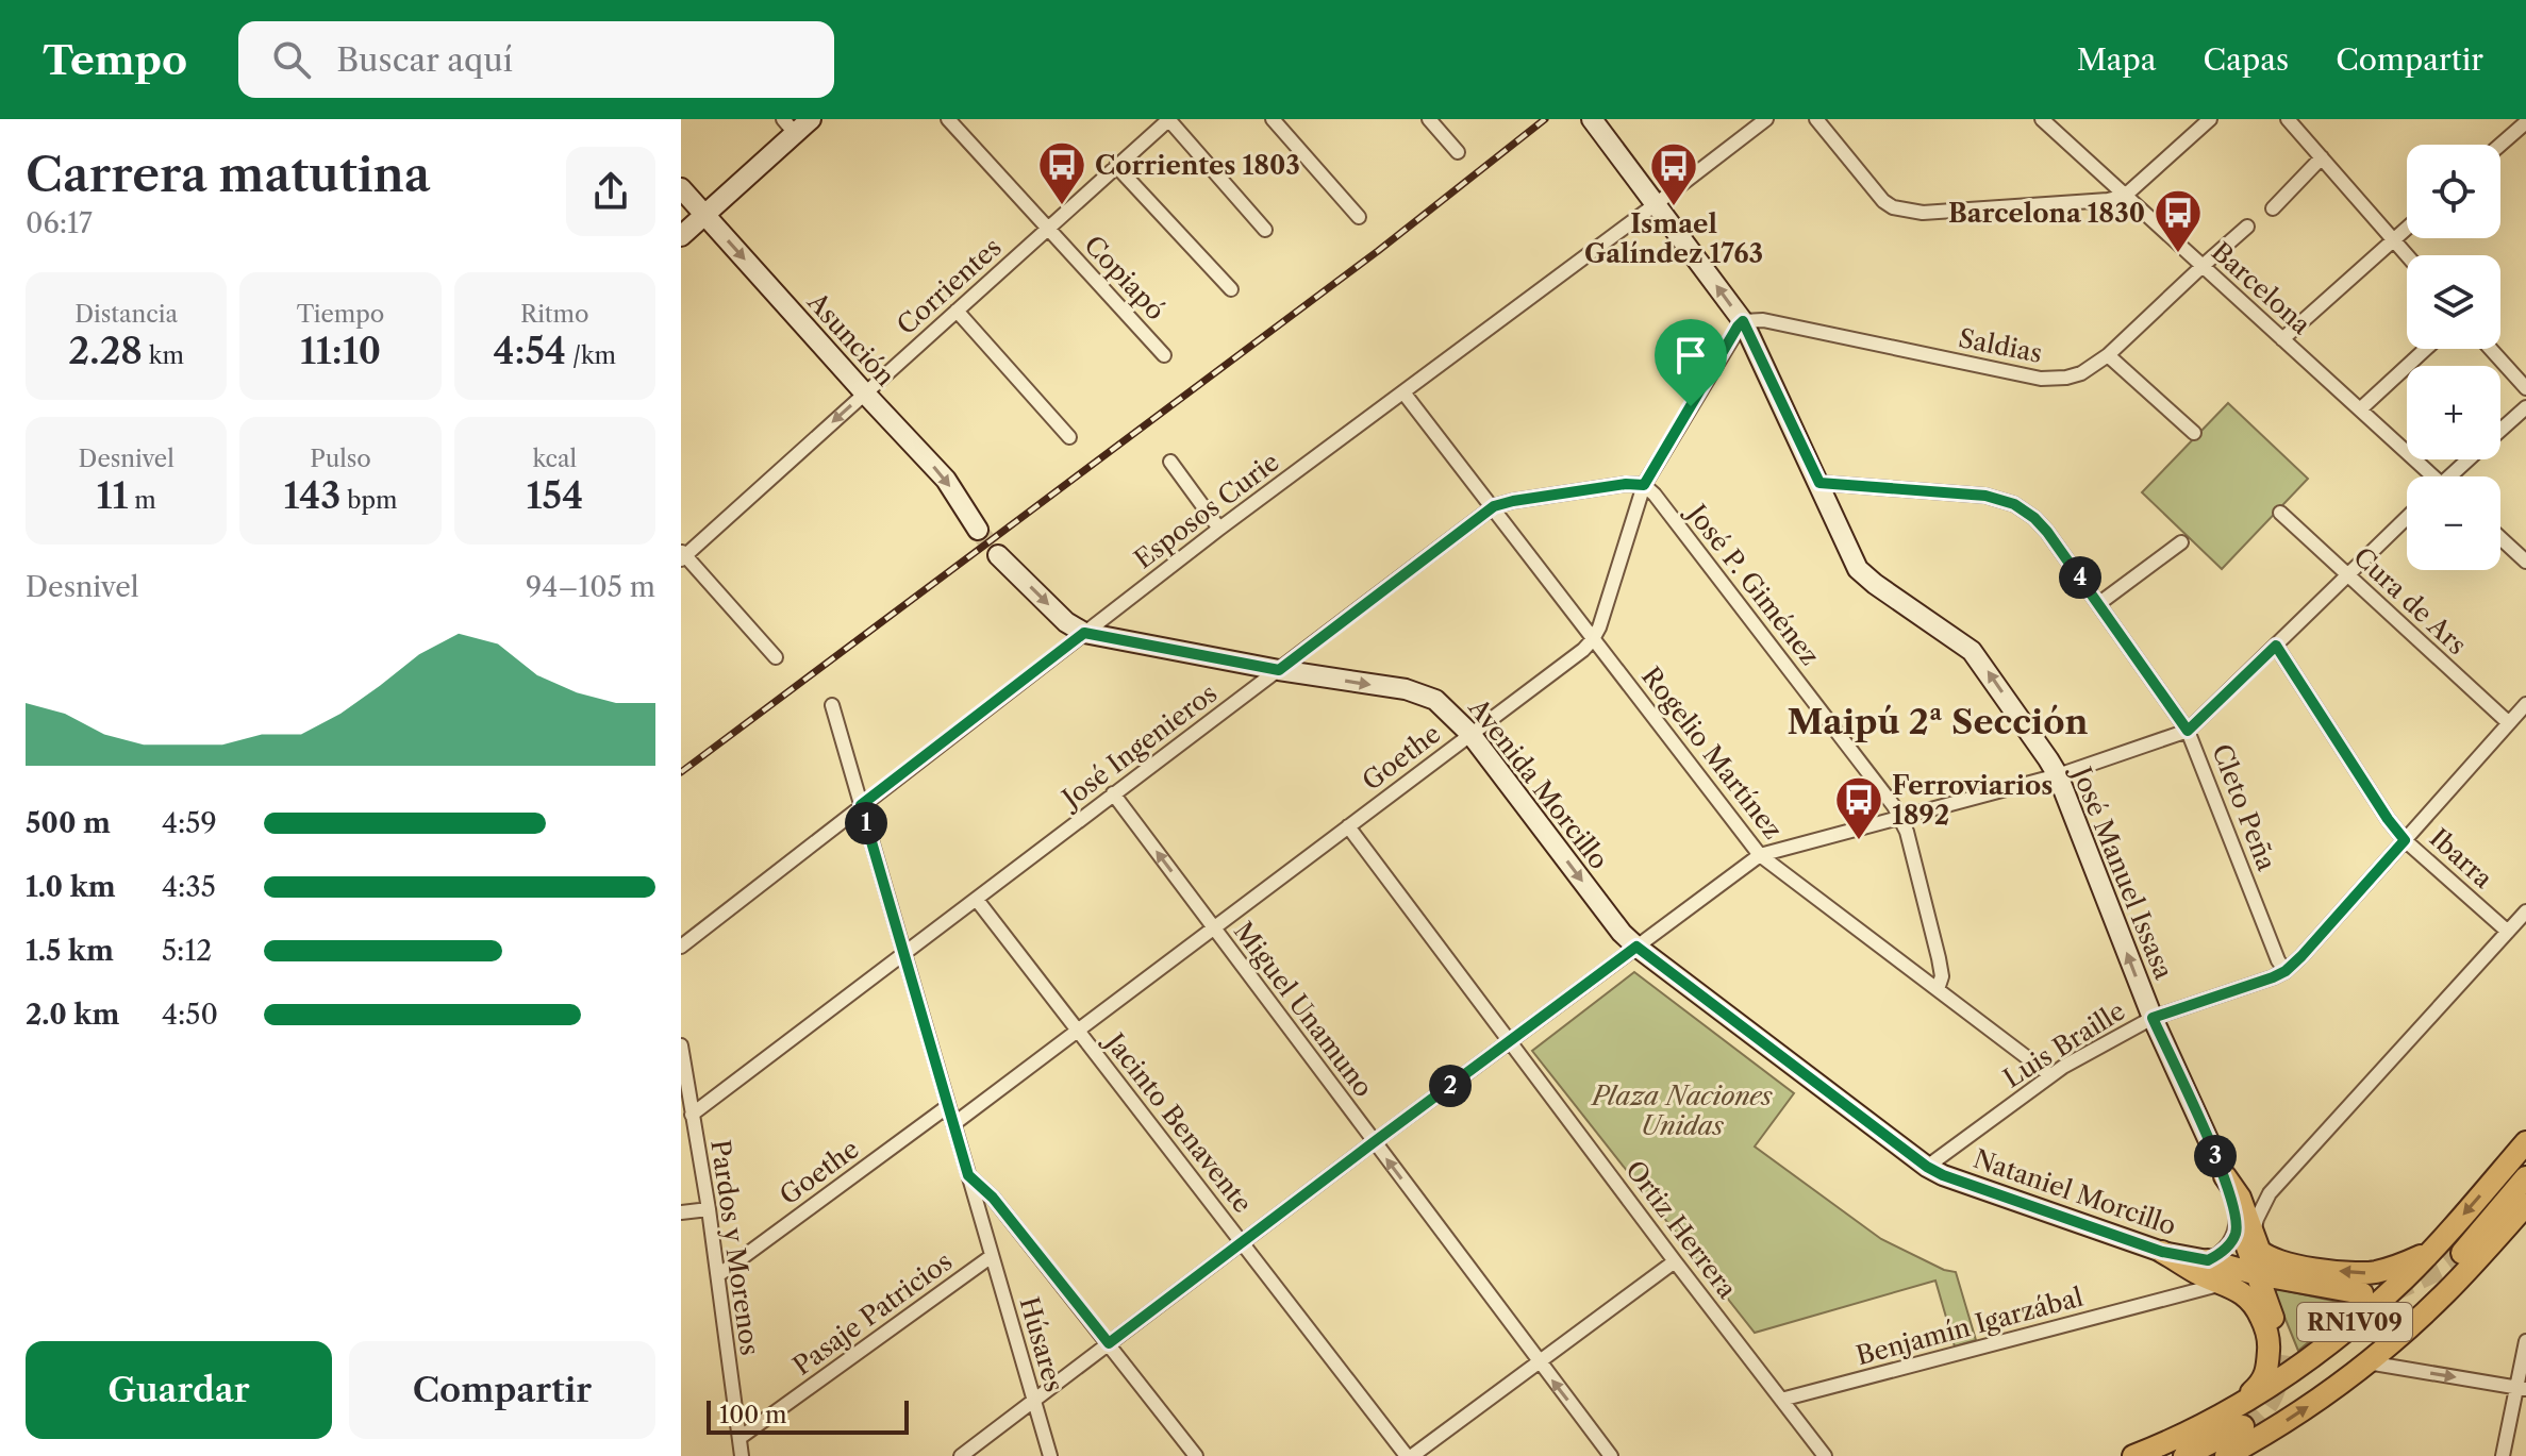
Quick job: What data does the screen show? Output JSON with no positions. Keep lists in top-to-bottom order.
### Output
{
  "streets": {
    "main road": [
      "Asunción",
      "Avenida Morcillo",
      "José Manuel Issasa",
      "Nataniel Morcillo",
      "RN1V09"
    ],
    "street": [
      "Copiapó",
      "Corrientes",
      "Barcelona",
      "Saldias",
      "Esposos Curie",
      "José P. Giménez",
      "Cura de Ars",
      "José Ingenieros",
      "Rogelio Martínez",
      "Goethe",
      "Cleto Peña",
      "Ibarra",
      "Miguel Unamuno",
      "Luis Braille",
      "Jacinto Benavente",
      "Ortiz Herrera",
      "Pardos y Morenos",
      "Pasaje Patricios",
      "Benjamín Igarzábal",
      "Húsares"
    ]
  },
  "crossings": [
    ["Copiapó", "Corrientes"],
    ["Corrientes", "Asunción"],
    ["Barcelona", "Saldias"],
    ["Saldias", "Goethe"],
    ["Saldias", "José Manuel Issasa"],
    ["Esposos Curie", "Rogelio Martínez"],
    ["Esposos Curie", "Avenida Morcillo"],
    ["Esposos Curie", "José Manuel Issasa"],
    ["Esposos Curie", "Húsares"],
    ["José P. Giménez", "José Ingenieros"],
    ["José P. Giménez", "Rogelio Martínez"],
    ["José P. Giménez", "Goethe"],
    ["Cura de Ars", "Luis Braille"],
    ["José Ingenieros", "Rogelio Martínez"],
    ["José Ingenieros", "Goethe"],
    ["José Ingenieros", "Avenida Morcillo"],
    ["José Ingenieros", "Miguel Unamuno"],
    ["José Ingenieros", "Jacinto Benavente"],
    ["José Ingenieros", "Pardos y Morenos"],
    ["José Ingenieros", "Húsares"],
    ["Rogelio Martínez", "Goethe"],
    ["Rogelio Martínez", "Luis Braille"],
    ["Goethe", "Avenida Morcillo"],
    ["Goethe", "José Manuel Issasa"],
    ["Goethe", "Miguel Unamuno"],
    ["Goethe", "Jacinto Benavente"],
    ["Goethe", "Ortiz Herrera"],
    ["Goethe", "Pardos y Morenos"],
    ["Goethe", "Húsares"],
    ["Avenida Morcillo", "Luis Braille"],
    ["Avenida Morcillo", "Nataniel Morcillo"],
    ["Cleto Peña", "José Manuel Issasa"],
    ["Cleto Peña", "Luis Braille"],
    ["Ibarra", "Luis Braille"],
    ["José Manuel Issasa", "Luis Braille"],
    ["Luis Braille", "Nataniel Morcillo"],
    ["Ortiz Herrera", "Benjamín Igarzábal"],
    ["Pardos y Morenos", "Pasaje Patricios"],
    ["Pasaje Patricios", "Húsares"]
  ],
  "one_way": [
    "Corrientes",
    "Asunción",
    "Avenida Morcillo",
    "José Manuel Issasa",
    "Miguel Unamuno"
  ],
  "districts": ["Maipú 2ª Sección"],
  "parks": ["Plaza Naciones Unidas"],
  "places": {
    "bus stop": [
      "Corrientes 1803",
      "Ismael Galíndez 1763",
      "Barcelona 1830",
      "Ferroviarios 1892"
    ]
  },
  "scale_bar": "100 m",
  "page": {
    "header": "Tempo",
    "search": "Buscar aquí",
    "nav": ["Mapa", "Capas", "Compartir"],
    "heading": ["Carrera matutina", "06:17"],
    "map_buttons": ["+", "−"],
    "stats": [
      ["Distancia", "2.28 km"],
      ["Tiempo", "11:10"],
      ["Ritmo", "4:54 /km"],
      ["Desnivel", "11 m"],
      ["Pulso", "143 bpm"],
      ["kcal", "154"]
    ],
    "chart": ["Desnivel", "94–105 m"],
    "pins": [
      "4",
      "1",
      "2",
      "3"
    ],
    "list": [
      {
        "name": "500 m",
        "note": "4:59"
      },
      {
        "name": "1.0 km",
        "note": "4:35"
      },
      {
        "name": "1.5 km",
        "note": "5:12"
      },
      {
        "name": "2.0 km",
        "note": "4:50"
      }
    ],
    "buttons": ["Guardar", "Compartir"],
    "scale": "100 m"
  }
}
